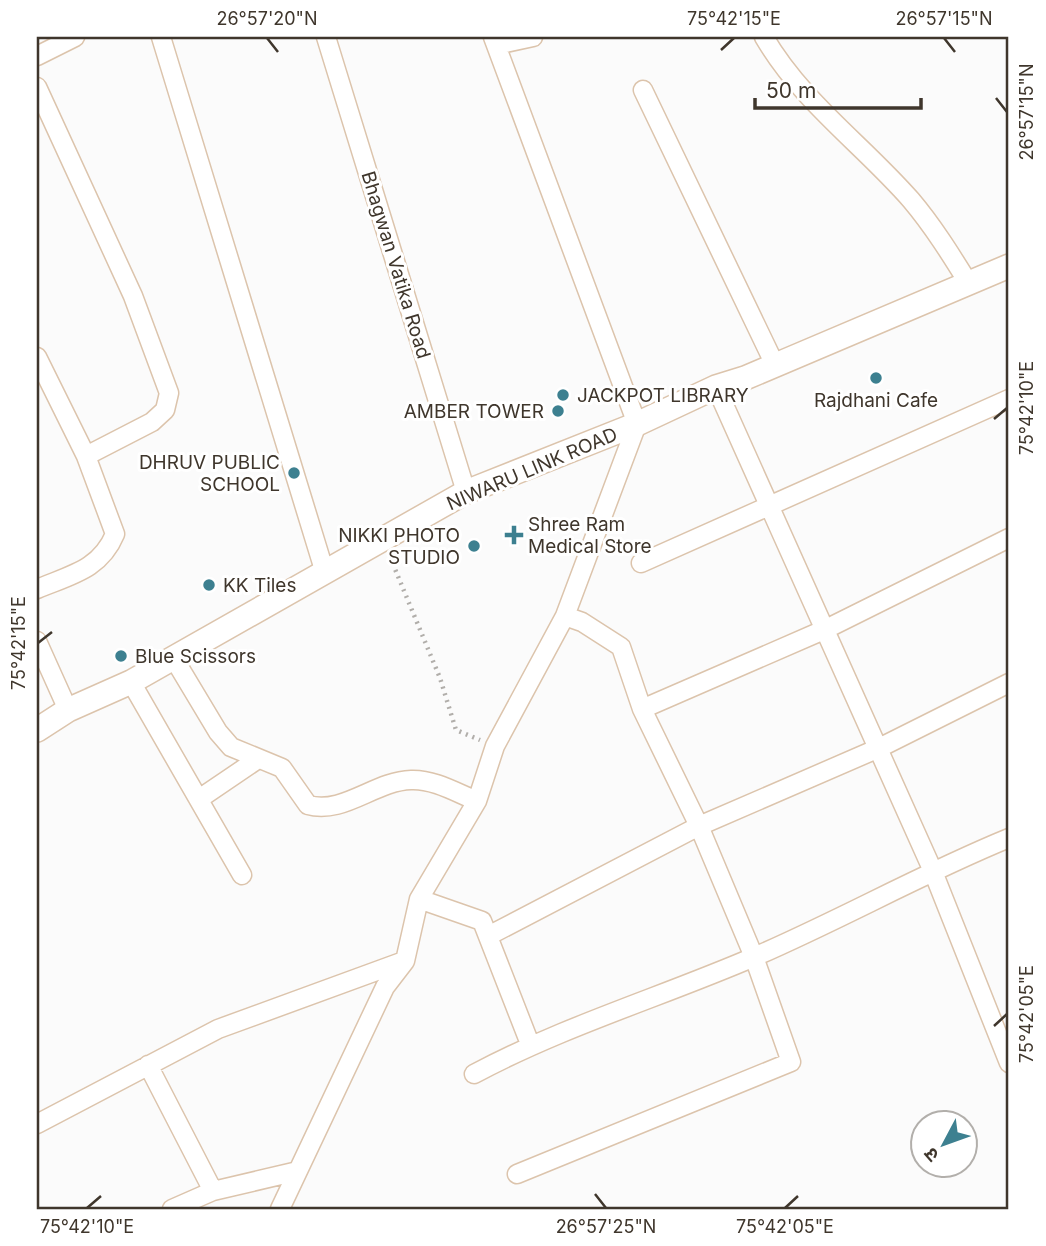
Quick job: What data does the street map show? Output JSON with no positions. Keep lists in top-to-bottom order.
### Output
{
  "streets": {
    "street": ["Bhagwan Vatika Road", "NIWARU LINK ROAD"]
  },
  "crossings": [
    ["Bhagwan Vatika Road", "NIWARU LINK ROAD"]
  ],
  "places": {
    "other": [
      "Rajdhani Cafe",
      "JACKPOT LIBRARY",
      "AMBER TOWER",
      "DHRUV PUBLIC SCHOOL",
      "NIKKI PHOTO STUDIO",
      "KK Tiles",
      "Blue Scissors"
    ],
    "health": ["Shree Ram Medical Store"]
  },
  "scale_bar": "50 m",
  "north": "bottom left",
  "coordinates": [
    "26°57'20\"N",
    "75°42'15\"E",
    "26°57'15\"N",
    "75°42'10\"E",
    "75°42'05\"E",
    "26°57'25\"N"
  ]
}
